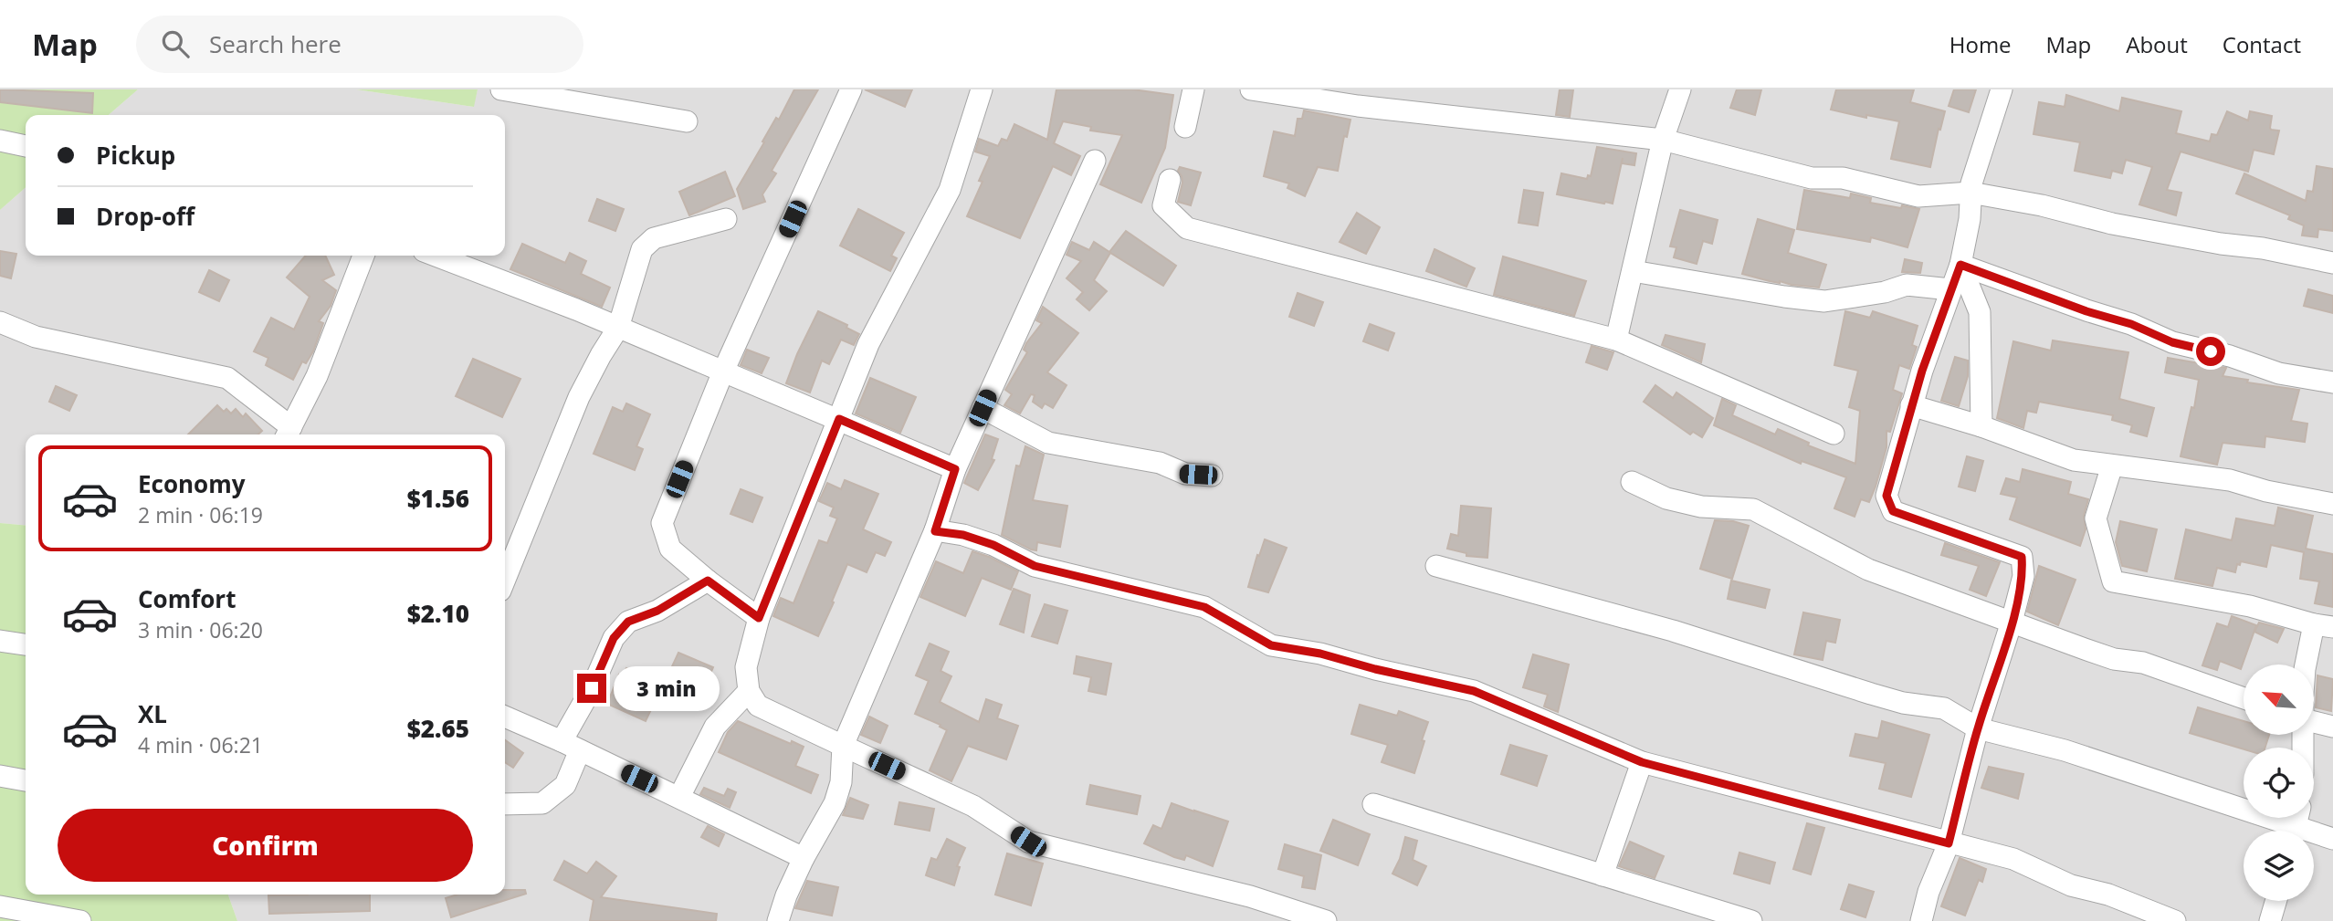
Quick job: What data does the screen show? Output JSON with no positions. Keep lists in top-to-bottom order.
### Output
{
  "north": "top left",
  "page": {
    "header": "Map",
    "search": "Search here",
    "nav": [
      "Home",
      "Map",
      "About",
      "Contact"
    ],
    "banner": ["Pickup", "Drop-off"],
    "list": [
      {
        "name": "Economy",
        "note": "2 min · 06:19",
        "value": "$1.56"
      },
      {
        "name": "Comfort",
        "note": "3 min · 06:20",
        "value": "$2.10"
      },
      {
        "name": "XL",
        "note": "4 min · 06:21",
        "value": "$2.65"
      }
    ],
    "bubble": "3 min",
    "buttons": "Confirm"
  }
}
